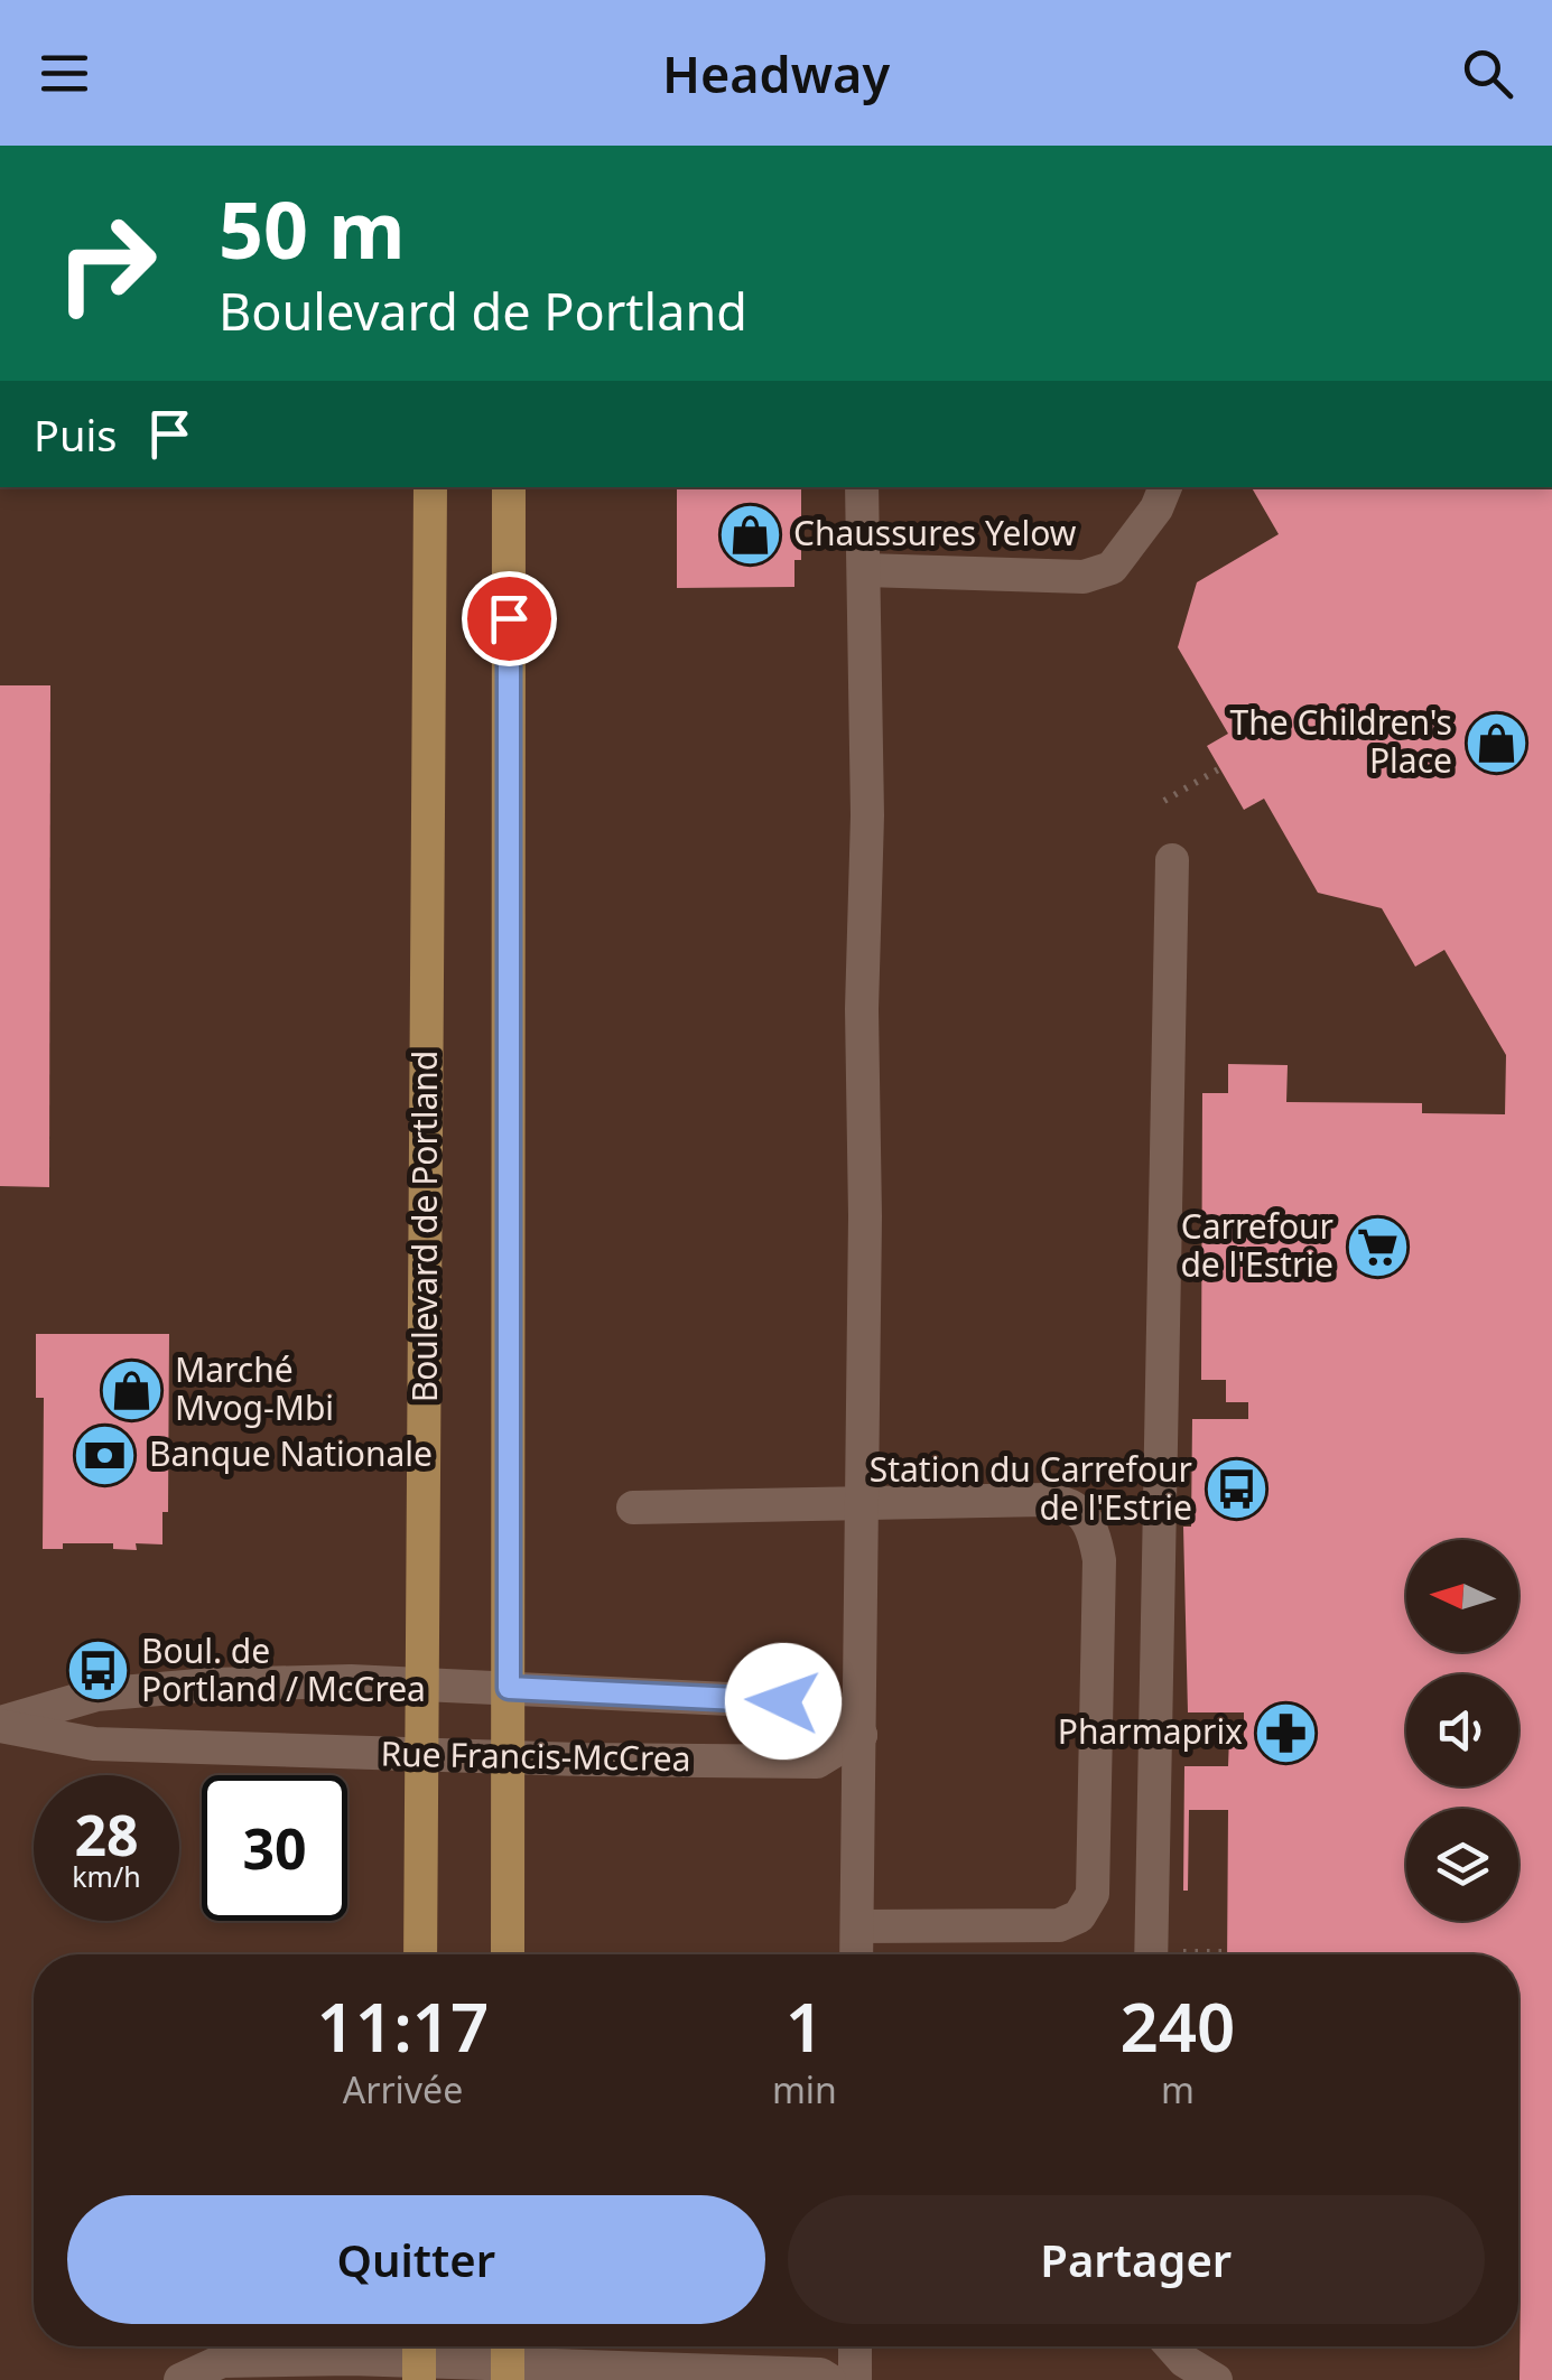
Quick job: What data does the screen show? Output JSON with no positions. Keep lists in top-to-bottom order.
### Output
{
  "streets": {
    "main road": ["Boulevard de Portland"],
    "street": ["Rue Francis-McCrea"]
  },
  "crossings": [
    ["Boulevard de Portland", "Rue Francis-McCrea"]
  ],
  "places": {
    "shop": ["Chaussures Yelow", "The Children's Place", "Marché Mvog-Mbi"],
    "supermarket": ["Carrefour de l'Estrie"],
    "bank": ["Banque Nationale"],
    "bus stop": ["Station du Carrefour de l'Estrie", "Boul. de Portland / McCrea"],
    "pharmacy": ["Pharmaprix"]
  },
  "north": "left",
  "page": {
    "header": "Headway",
    "turn": ["50 m", "Boulevard de Portland"],
    "then": "Puis",
    "speed": "28 km/h",
    "limit": "30",
    "eta": [
      "11:17",
      "Arrivée",
      "1",
      "min",
      "240",
      "m"
    ],
    "buttons": ["Quitter", "Partager"]
  }
}
